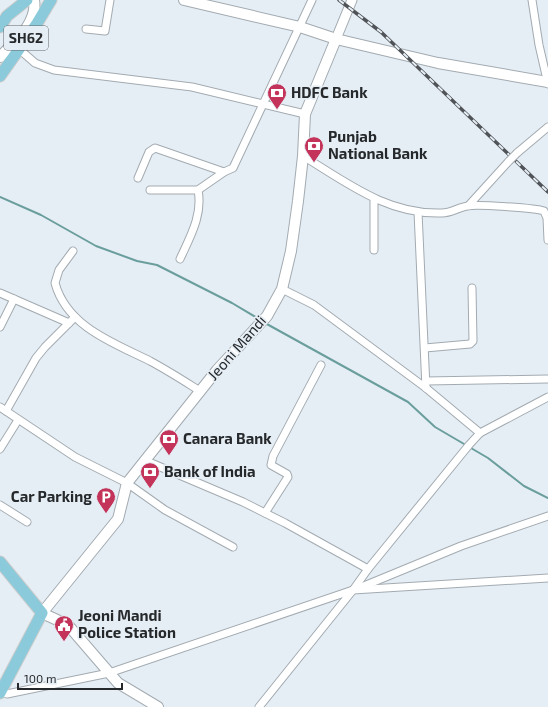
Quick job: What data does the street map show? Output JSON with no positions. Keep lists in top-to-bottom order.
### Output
{
  "streets": {
    "main road": ["SH62", "Jeoni Mandi"]
  },
  "places": {
    "bank": [
      "HDFC Bank",
      "Punjab National Bank",
      "Canara Bank",
      "Bank of India"
    ],
    "parking": ["Car Parking"],
    "public building": ["Jeoni Mandi Police Station"]
  },
  "scale_bar": "100 m"
}
